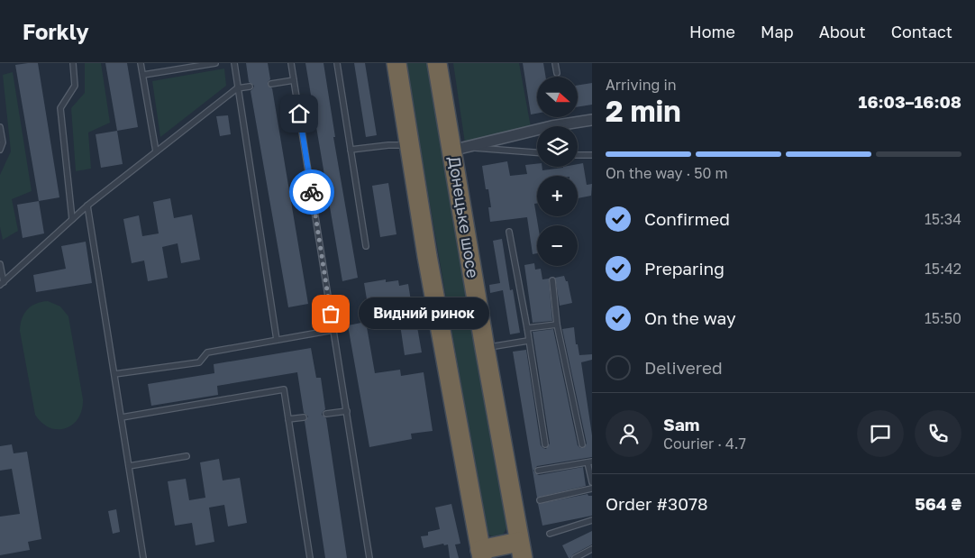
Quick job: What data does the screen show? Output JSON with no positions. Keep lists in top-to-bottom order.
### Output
{
  "streets": {
    "highway": ["Донецьке шосе"]
  },
  "places": ["Видний ринок"],
  "north": "right",
  "page": {
    "header": "Forkly",
    "nav": [
      "Home",
      "Map",
      "About",
      "Contact"
    ],
    "heading": ["2 min", "Arriving in", "16:03–16:08"],
    "panel": [
      "Sam",
      "Courier · 4.7",
      "Order #3078",
      "564 ₴"
    ],
    "map_buttons": ["+", "−"],
    "bar": "On the way · 50 m",
    "list": [
      ["Confirmed", "15:34"],
      ["Preparing", "15:42"],
      ["On the way", "15:50"],
      "Delivered"
    ],
    "bubble": "Видний ринок"
  }
}
